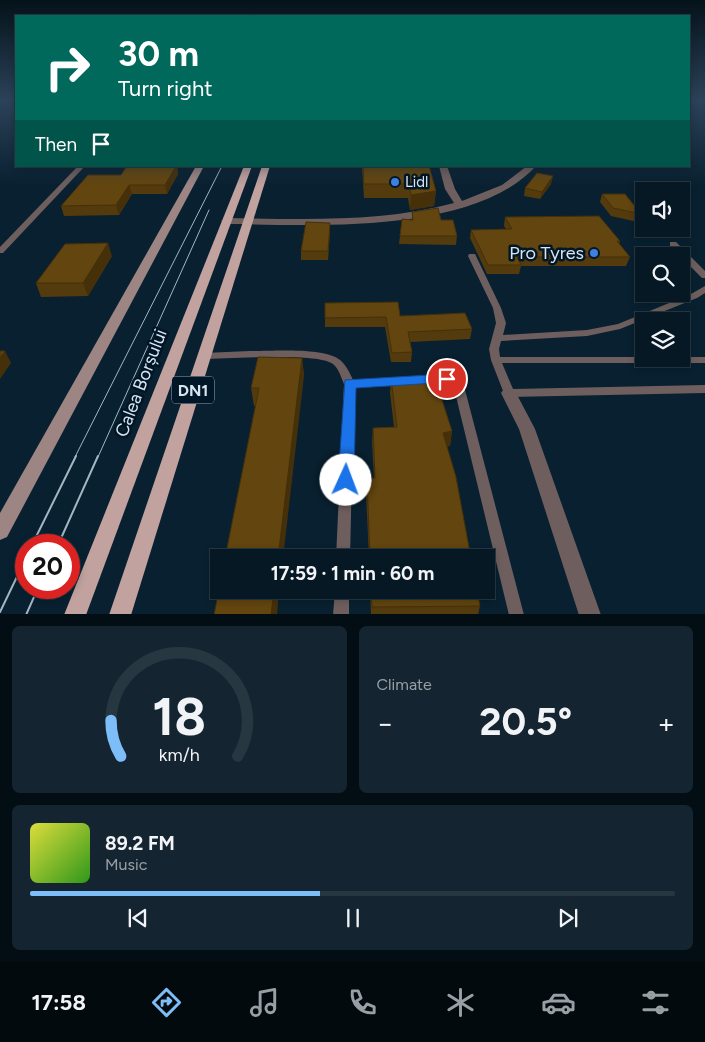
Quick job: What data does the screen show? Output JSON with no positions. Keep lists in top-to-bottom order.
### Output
{
  "streets": {
    "main road": ["Calea Borșului", "DN1"]
  },
  "places": ["Lidl", "Pro Tyres"],
  "page": {
    "turn": ["30 m", "Turn right"],
    "then": "Then",
    "limit": "20",
    "trip": "17:59 · 1 min · 60 m",
    "tile": "Climate",
    "heat": ["−", "20.5°", "+"],
    "song": ["89.2 FM", "Music"],
    "tabs": "17:58",
    "gauge": ["18", "km/h"]
  }
}
